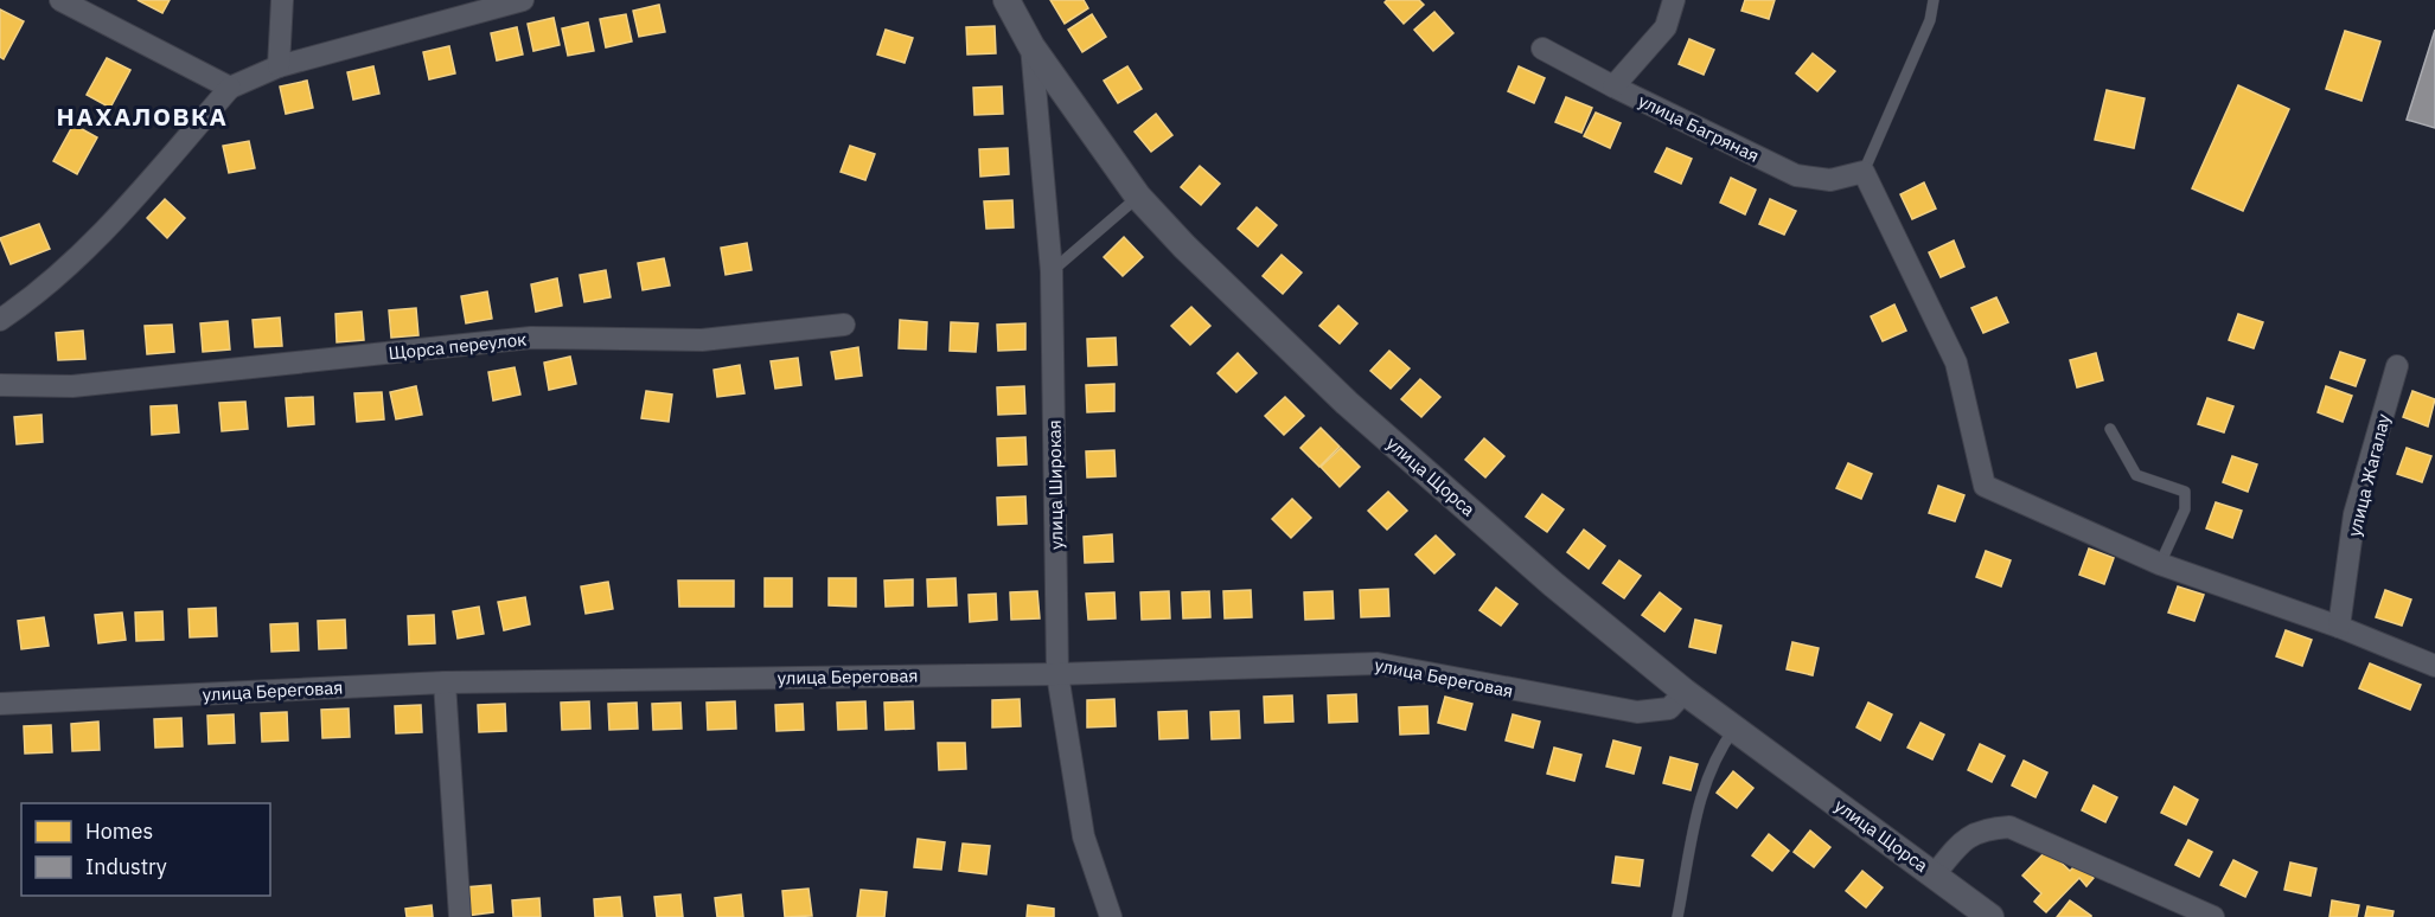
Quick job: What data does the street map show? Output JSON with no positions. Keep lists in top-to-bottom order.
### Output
{
  "streets": {
    "street": [
      "улица Багряная",
      "Щорса переулок",
      "улица Жагалау",
      "улица Щорса",
      "улица Широкая",
      "улица Береговая"
    ]
  },
  "crossings": [
    ["улица Щорса", "улица Широкая"],
    ["улица Щорса", "улица Береговая"],
    ["улица Широкая", "улица Береговая"]
  ],
  "districts": ["НАХАЛОВКА"],
  "legend": ["Homes", "Industry"]
}
